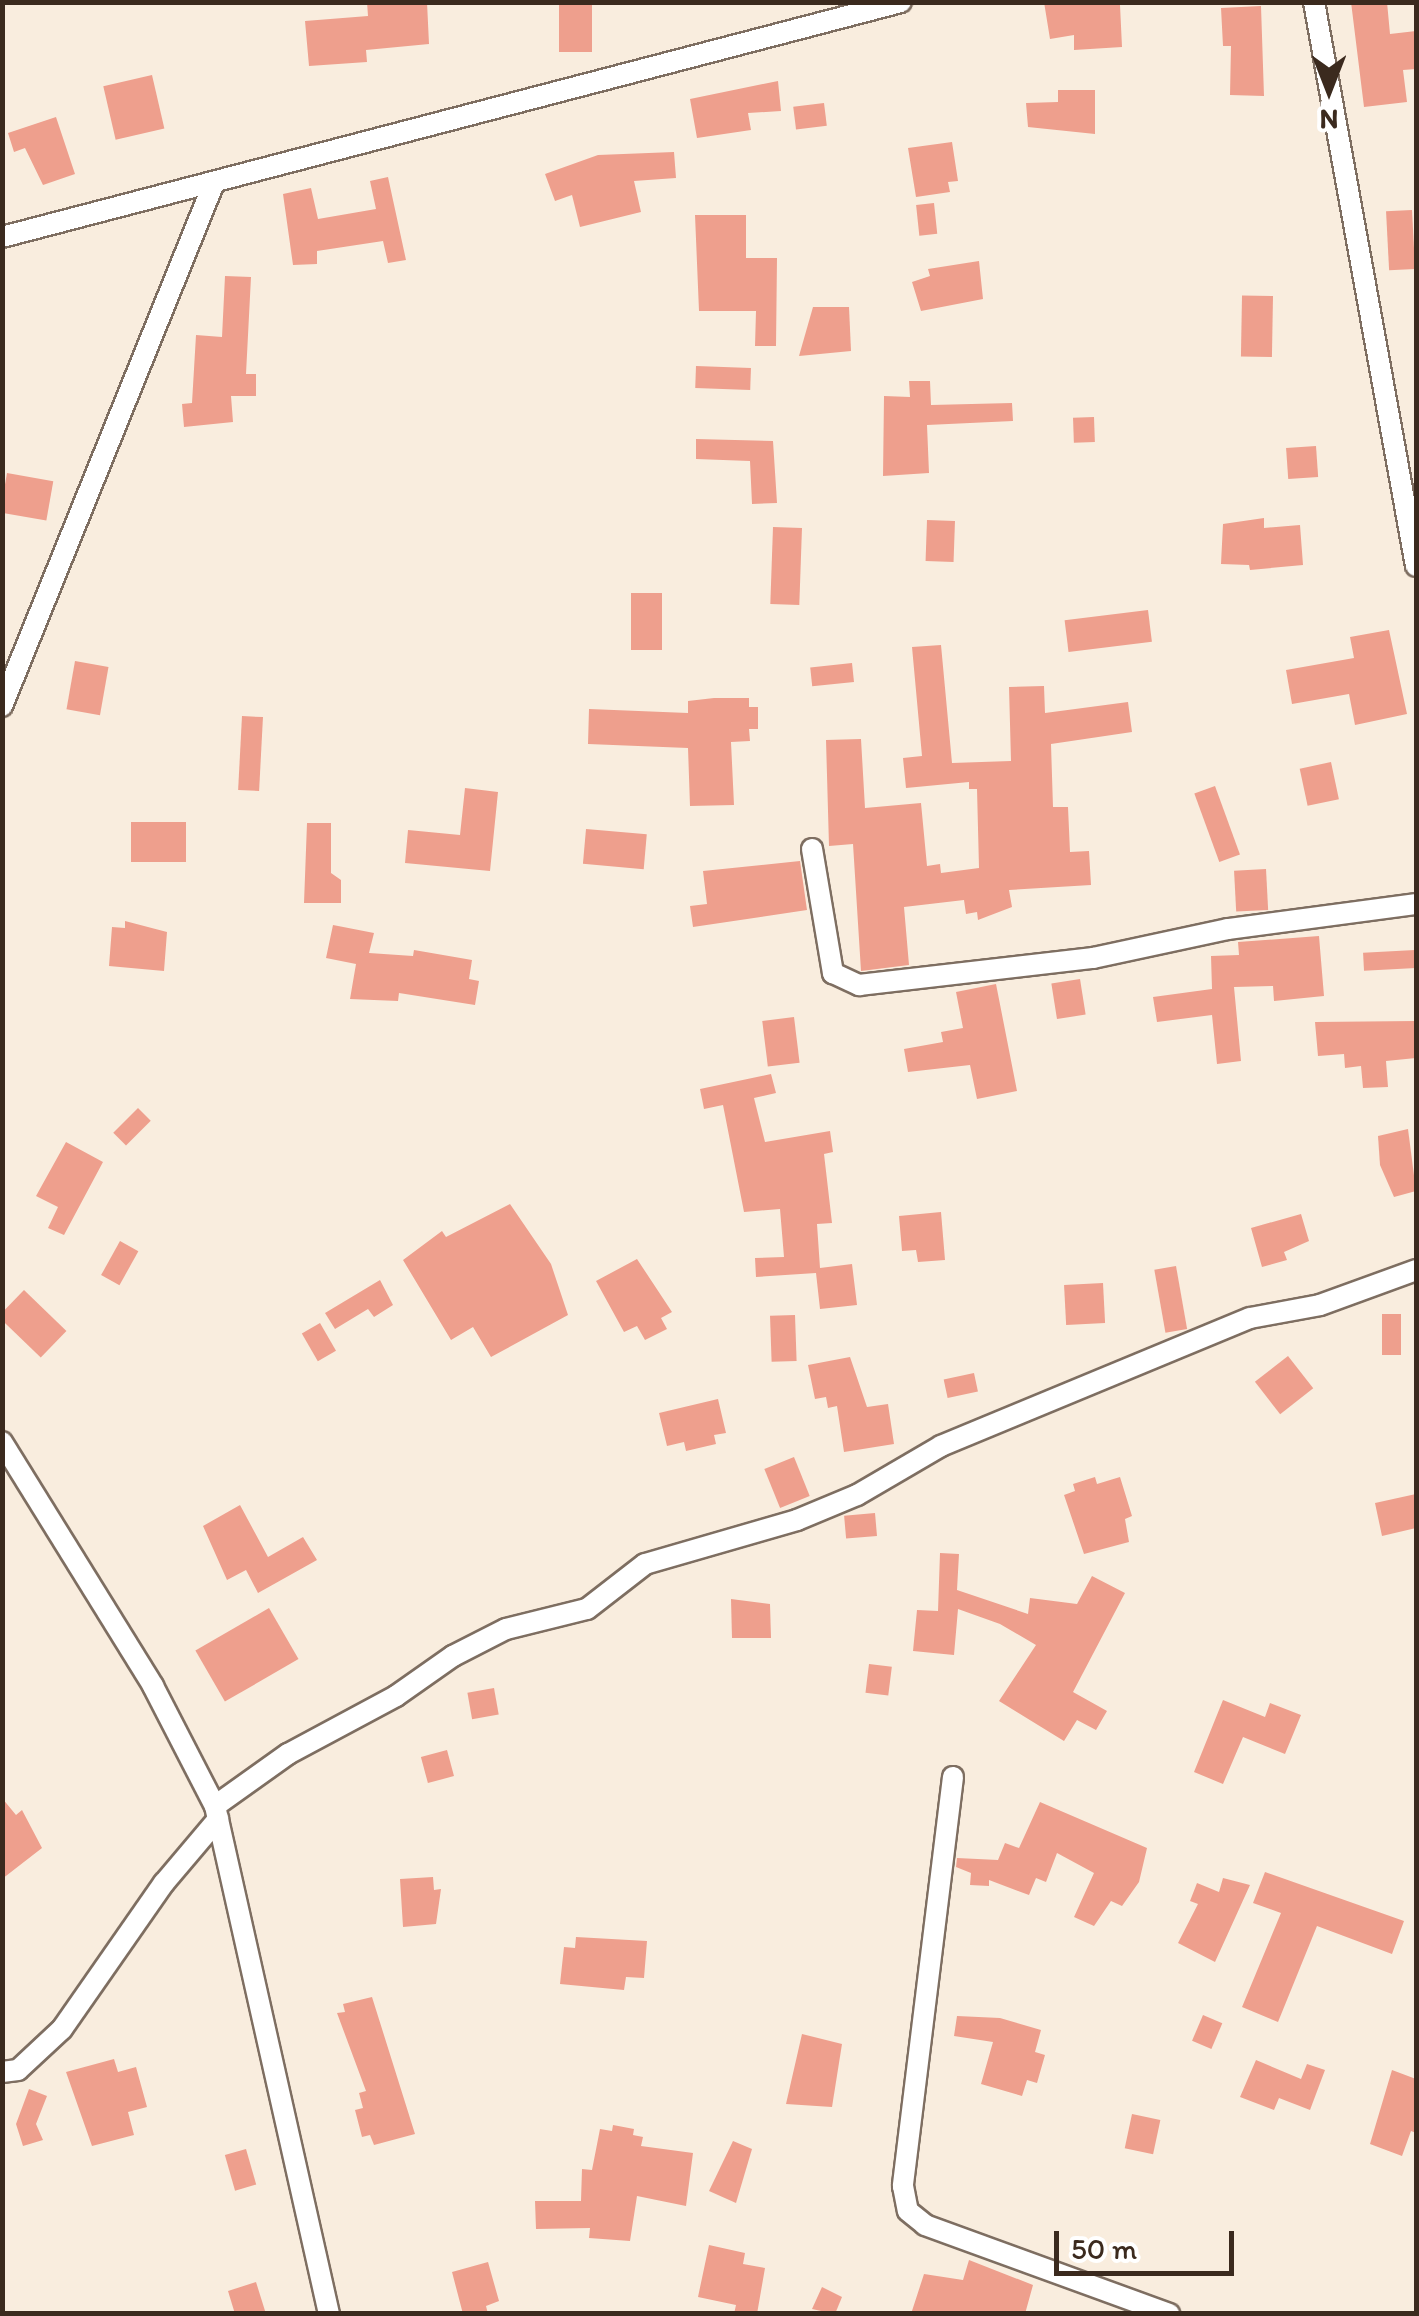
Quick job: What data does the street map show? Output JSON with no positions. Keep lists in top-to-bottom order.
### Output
{
  "scale_bar": "50 m",
  "north": "bottom"
}
